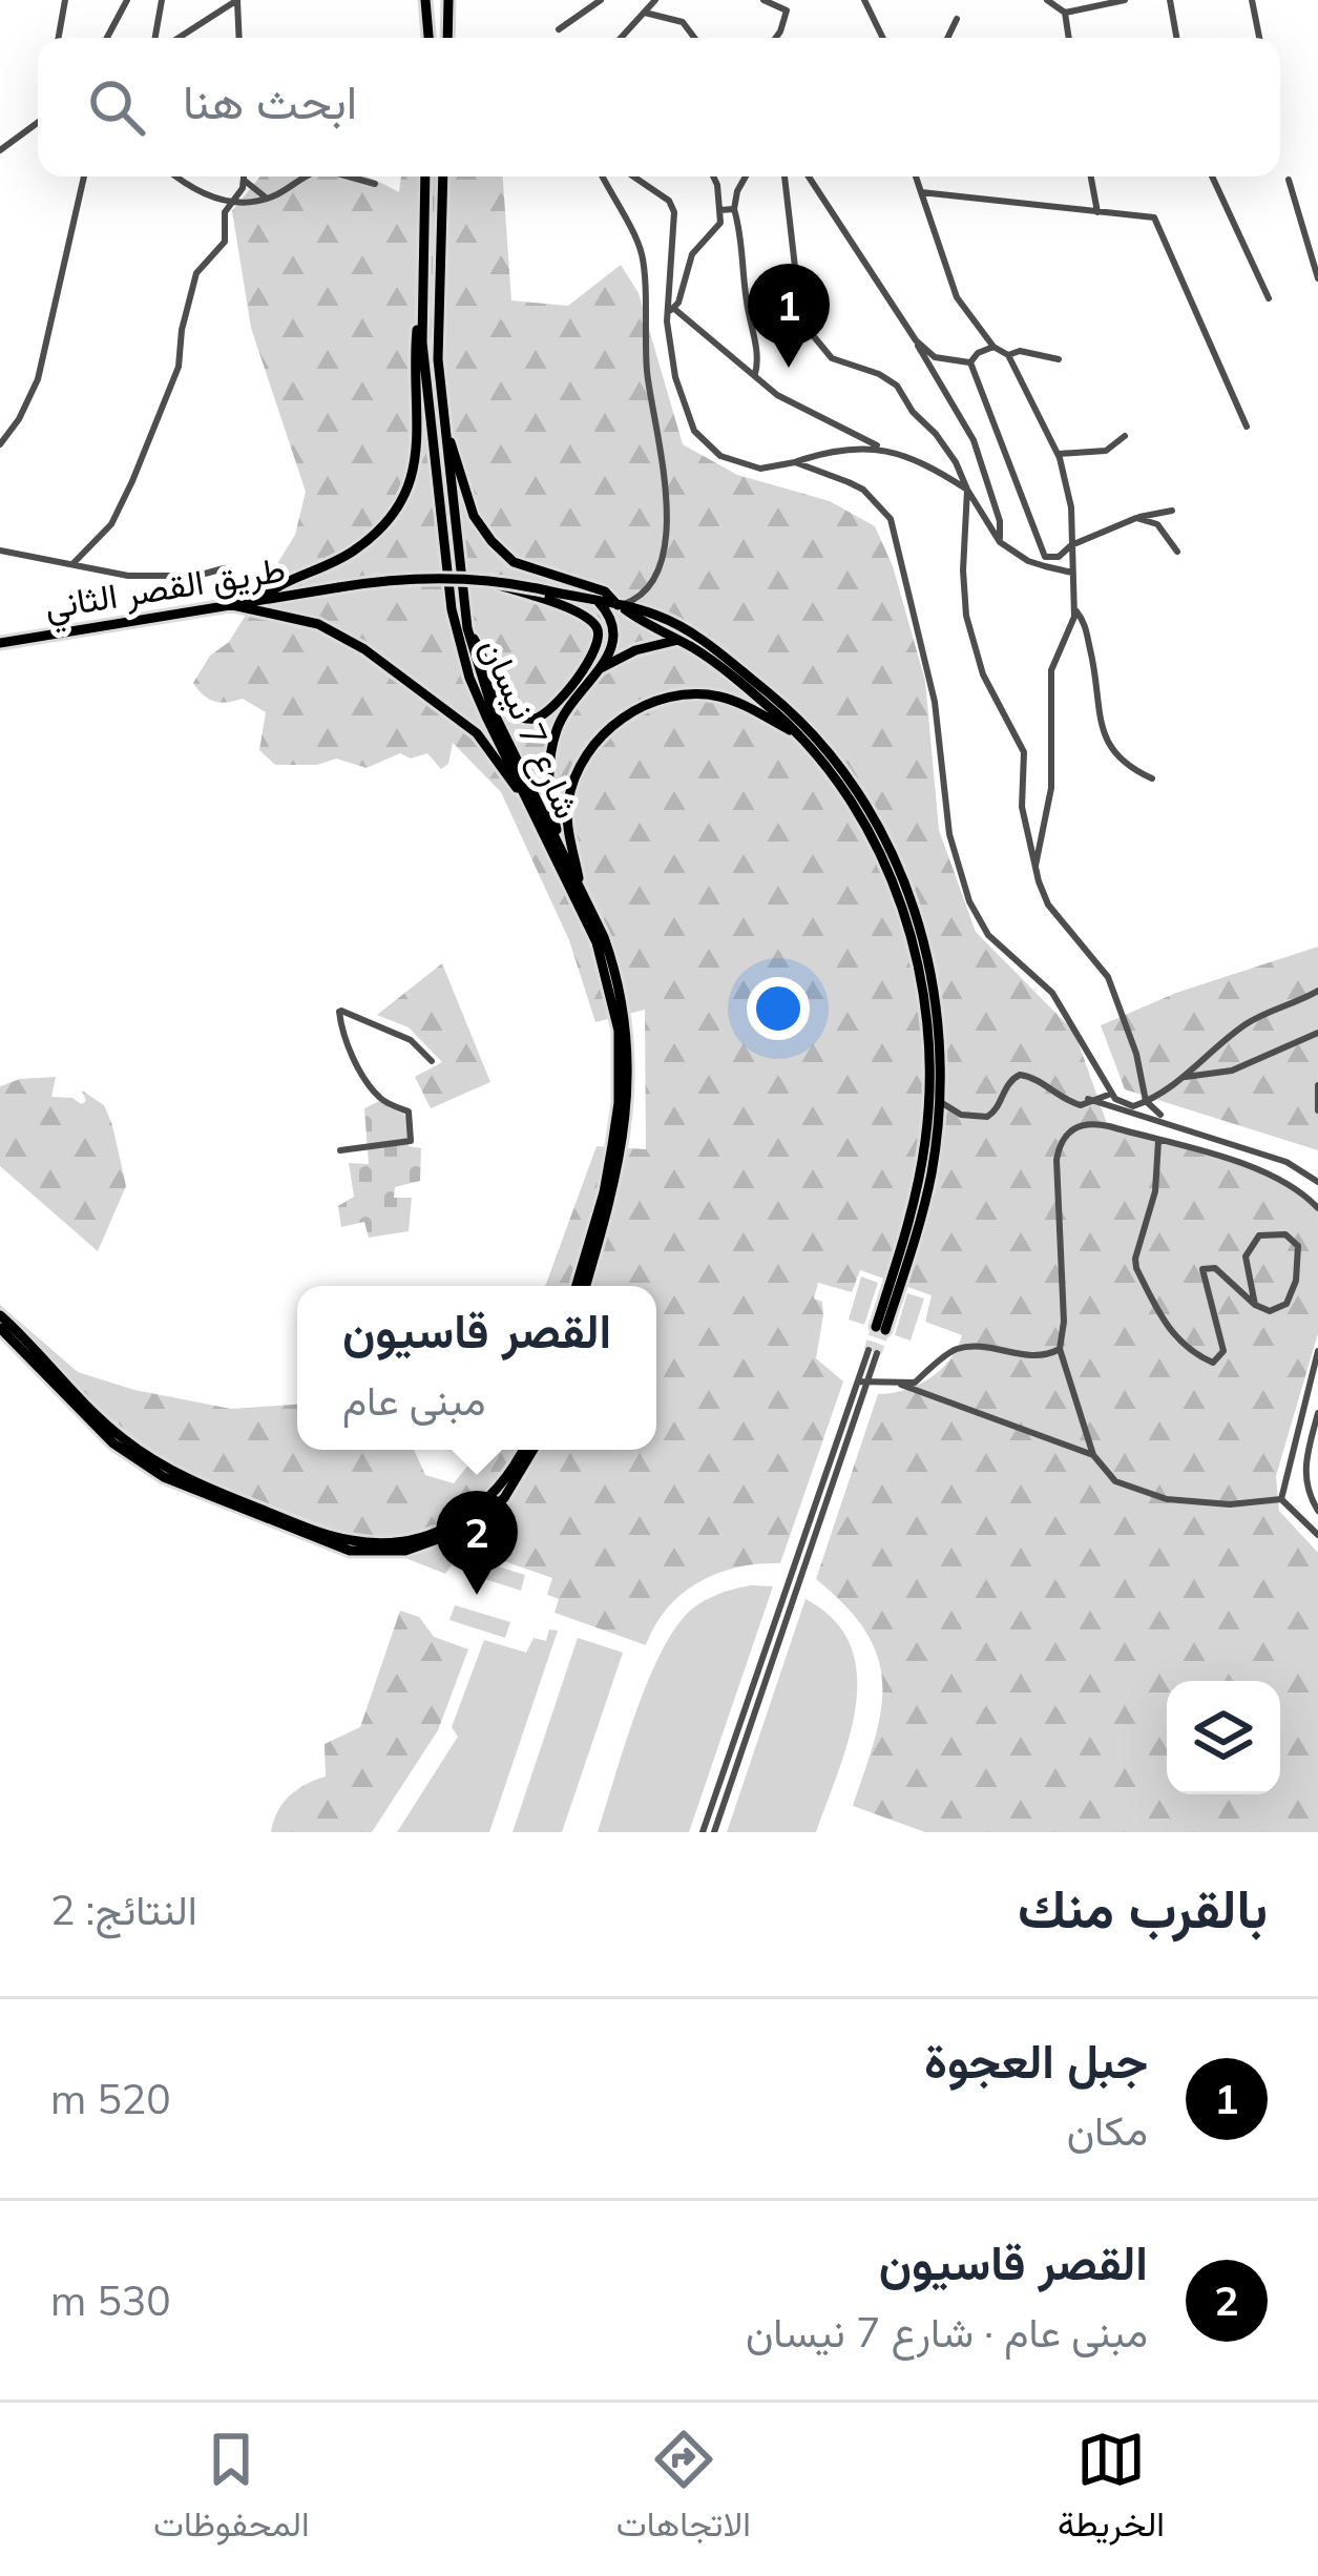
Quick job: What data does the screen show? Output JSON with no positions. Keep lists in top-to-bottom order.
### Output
{
  "streets": {
    "main road": ["طريق القصر الثاني", "شارع 7 نيسان"]
  },
  "page": {
    "search": "ابحث هنا",
    "pins": ["1", "2"],
    "popup": ["القصر قاسيون", "مبنى عام"],
    "heading": ["بالقرب منك", "النتائج: 2"],
    "list": [
      {
        "mark": "1",
        "name": "جبل العجوة",
        "note": "مكان",
        "value": "520 m"
      },
      {
        "mark": "2",
        "name": "القصر قاسيون",
        "note": "مبنى عام · شارع 7 نيسان",
        "value": "530 m"
      }
    ],
    "nav": ["الخريطة", "الاتجاهات", "المحفوظات"]
  }
}
